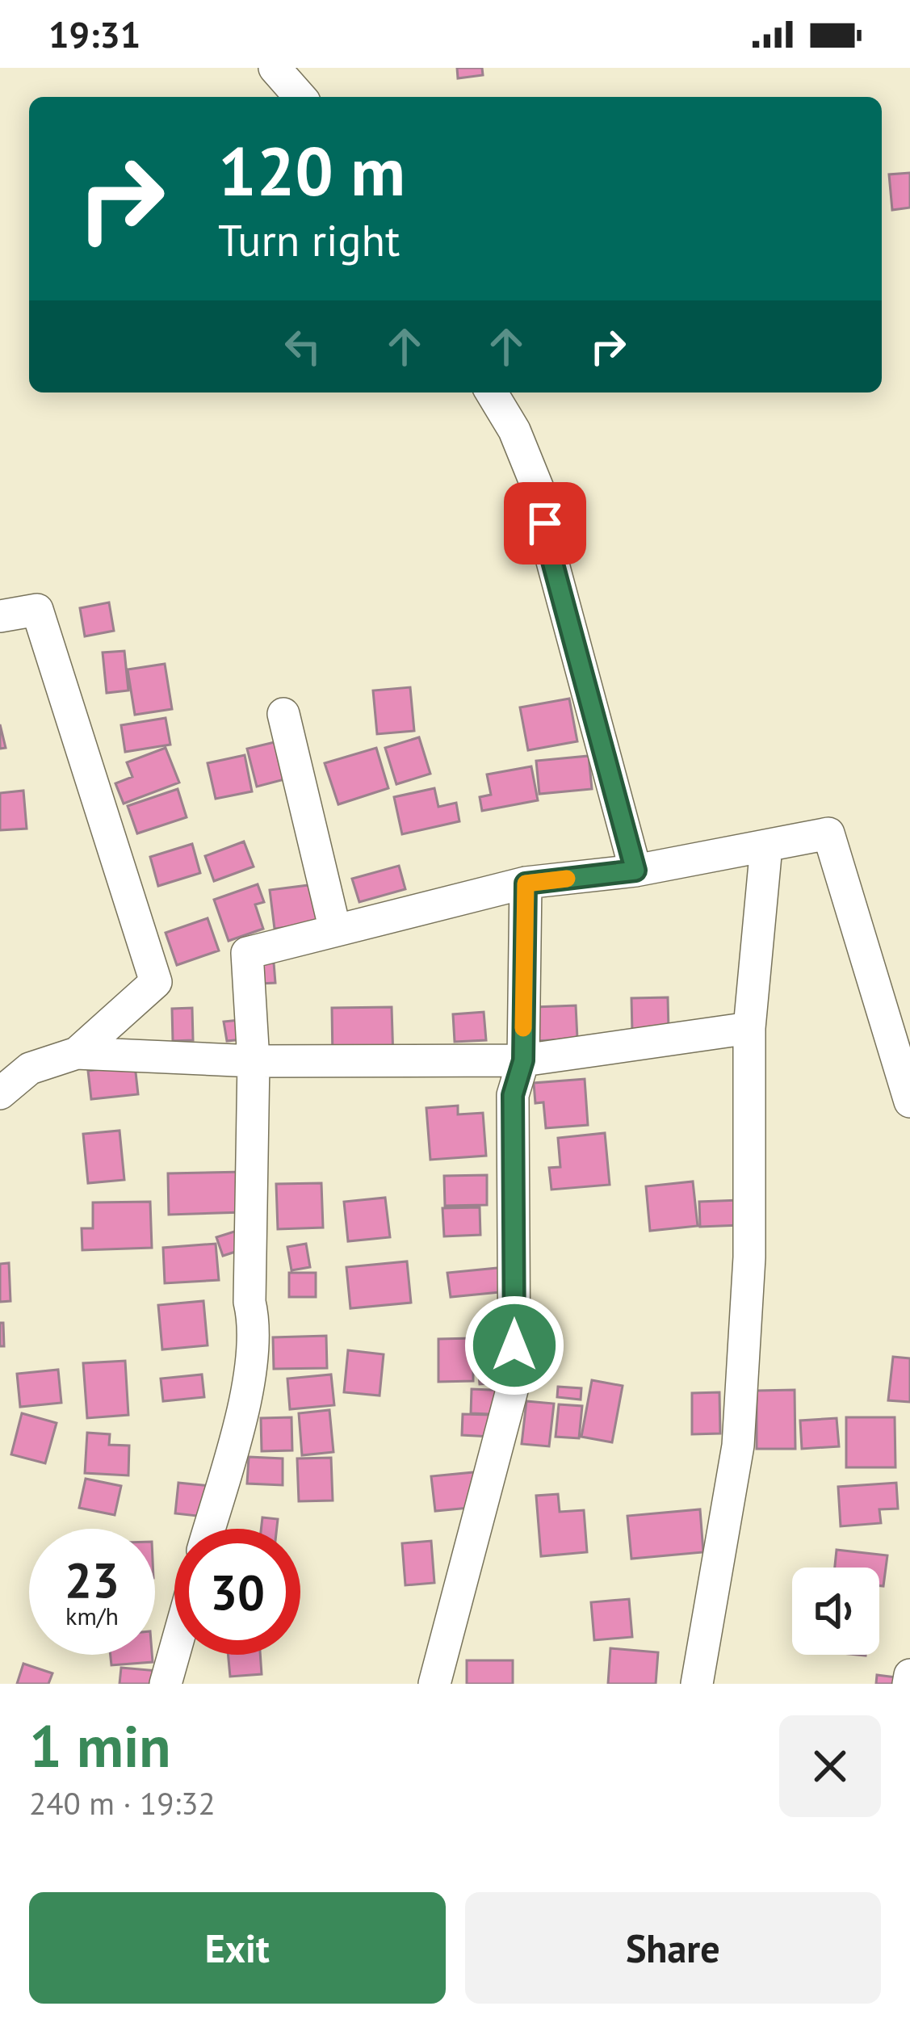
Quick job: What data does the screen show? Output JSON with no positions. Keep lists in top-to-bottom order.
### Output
{
  "page": {
    "status": "19:31",
    "turn": ["120 m", "Turn right"],
    "speed": "23 km/h",
    "limit": "30",
    "heading": ["1 min", "240 m · 19:32"],
    "buttons": ["Exit", "Share"]
  }
}
